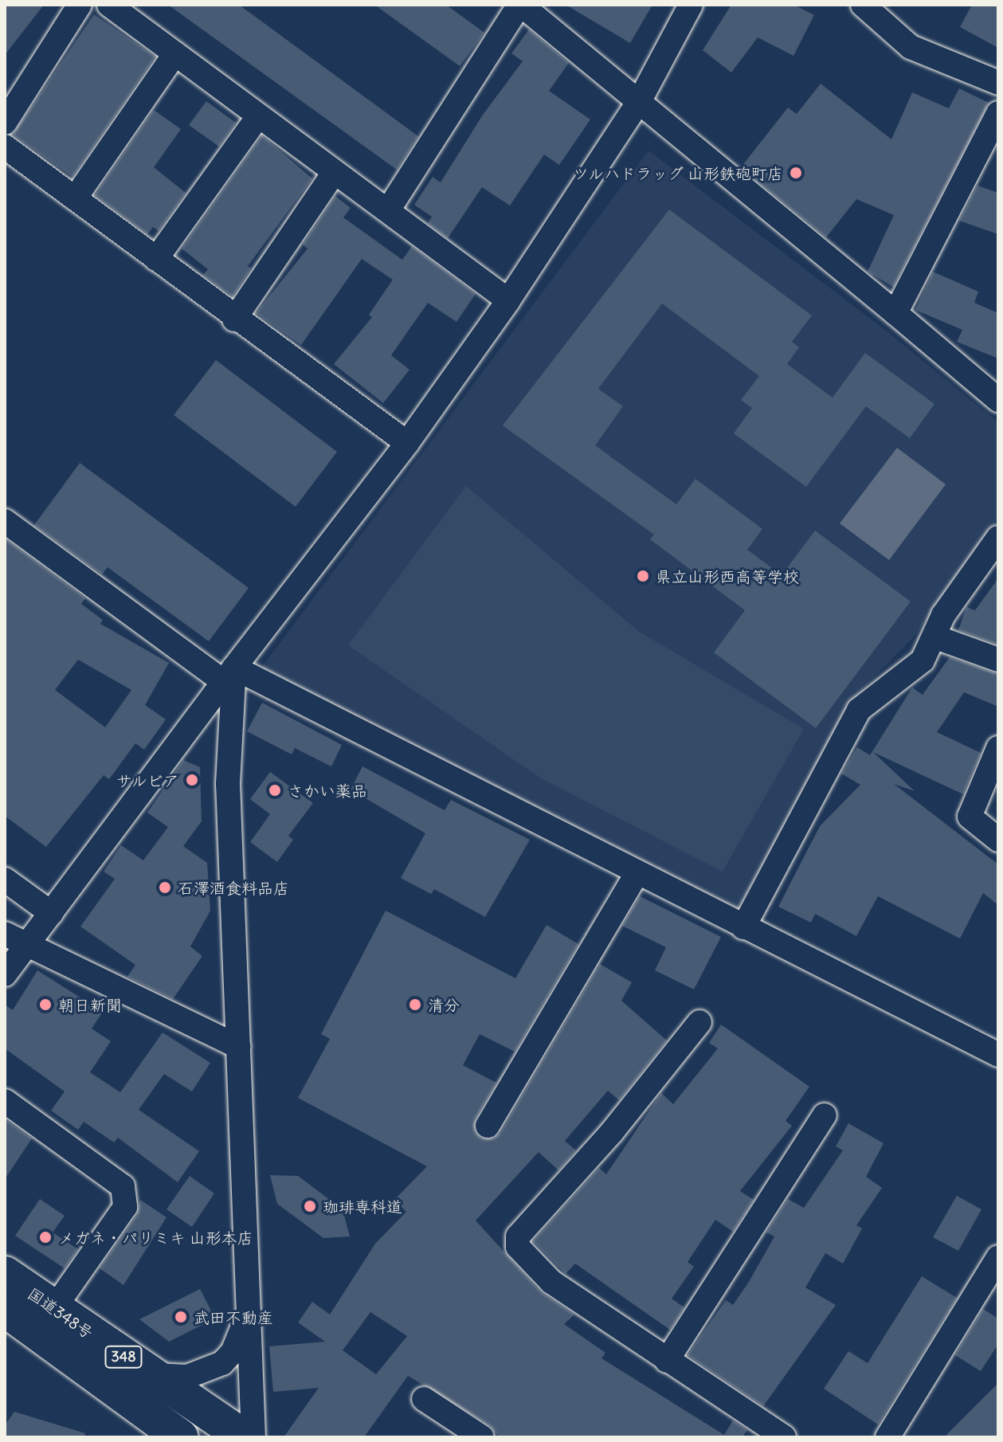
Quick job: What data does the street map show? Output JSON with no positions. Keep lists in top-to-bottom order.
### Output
{
  "streets": {
    "highway": ["国道348号", "348"]
  },
  "places": [
    "ツルハドラッグ 山形鉄砲町店",
    "県立山形西高等学校",
    "サルビア",
    "さかい薬品",
    "石澤酒食料品店",
    "朝日新聞",
    "清分",
    "珈琲専科道",
    "メガネ・パリミキ 山形本店",
    "武田不動産"
  ]
}
